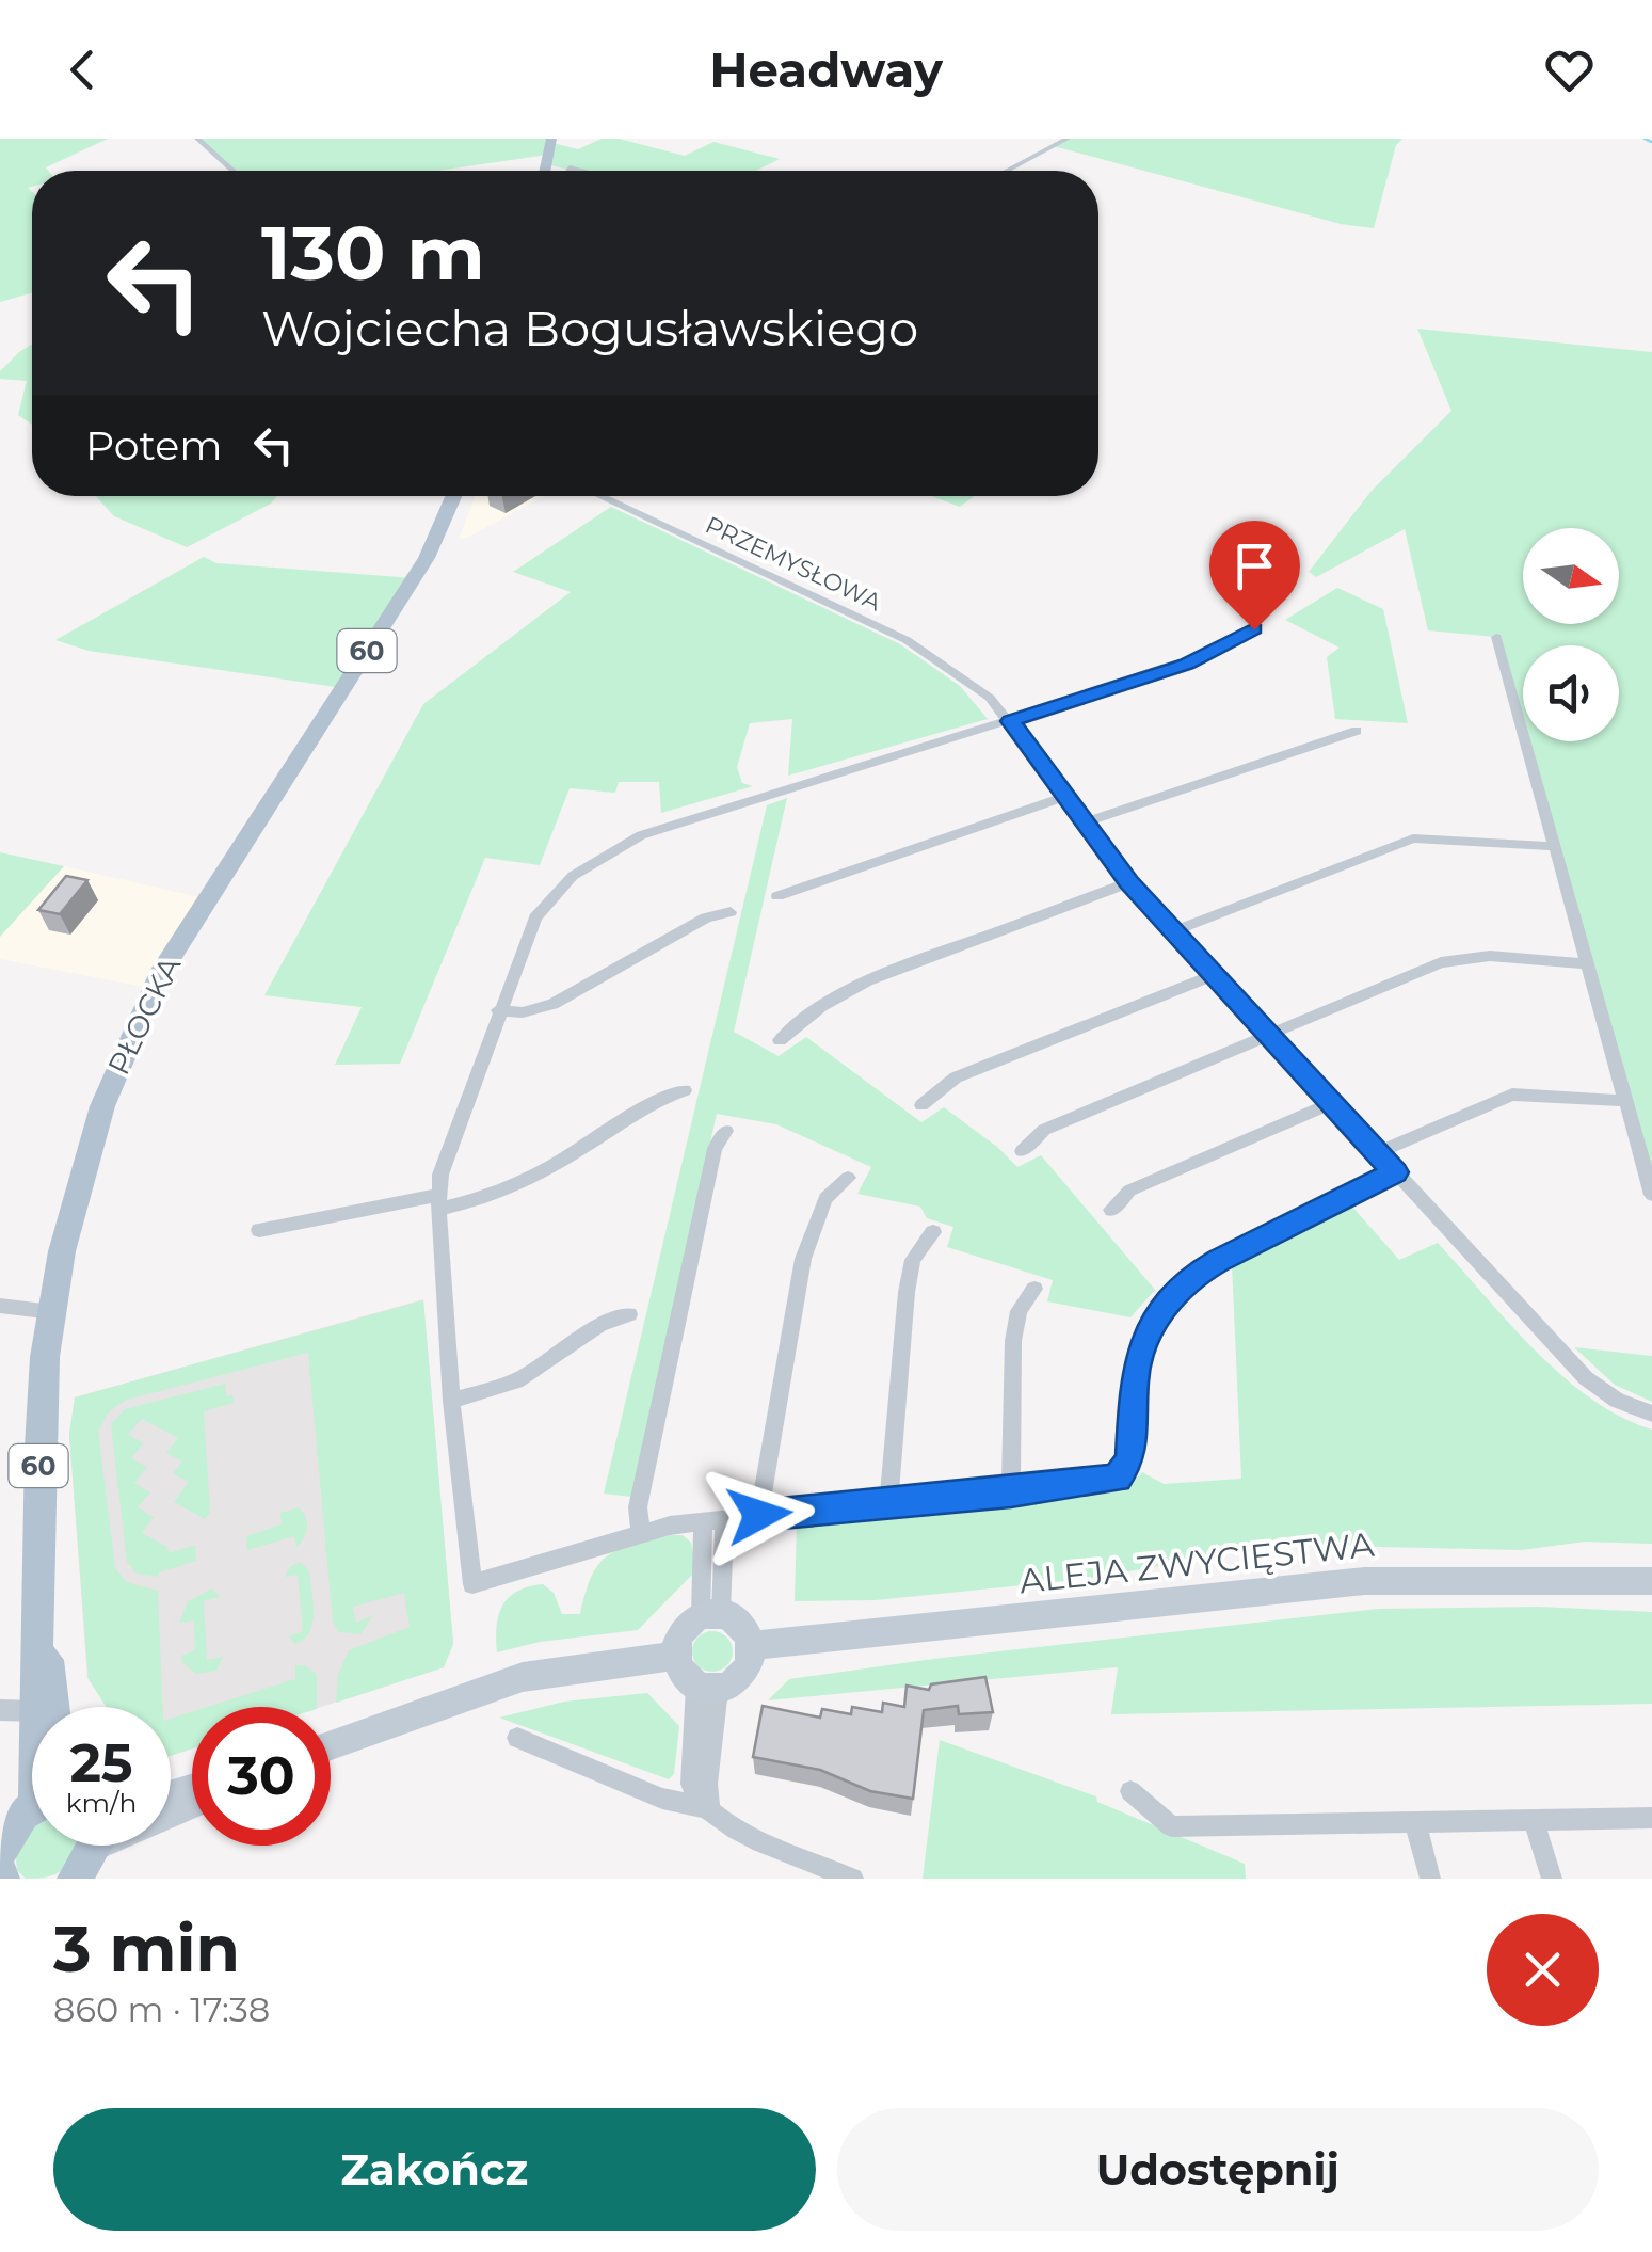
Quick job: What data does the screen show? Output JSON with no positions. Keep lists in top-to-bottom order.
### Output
{
  "streets": {
    "main road": ["60", "PŁOCKA", "ALEJA ZWYCIĘSTWA"],
    "street": ["PRZEMYSŁOWA"]
  },
  "north": "right",
  "page": {
    "header": "Headway",
    "turn": ["130 m", "Wojciecha Bogusławskiego"],
    "then": "Potem",
    "speed": "25 km/h",
    "limit": "30",
    "heading": ["3 min", "860 m · 17:38"],
    "buttons": ["Zakończ", "Udostępnij"]
  }
}
